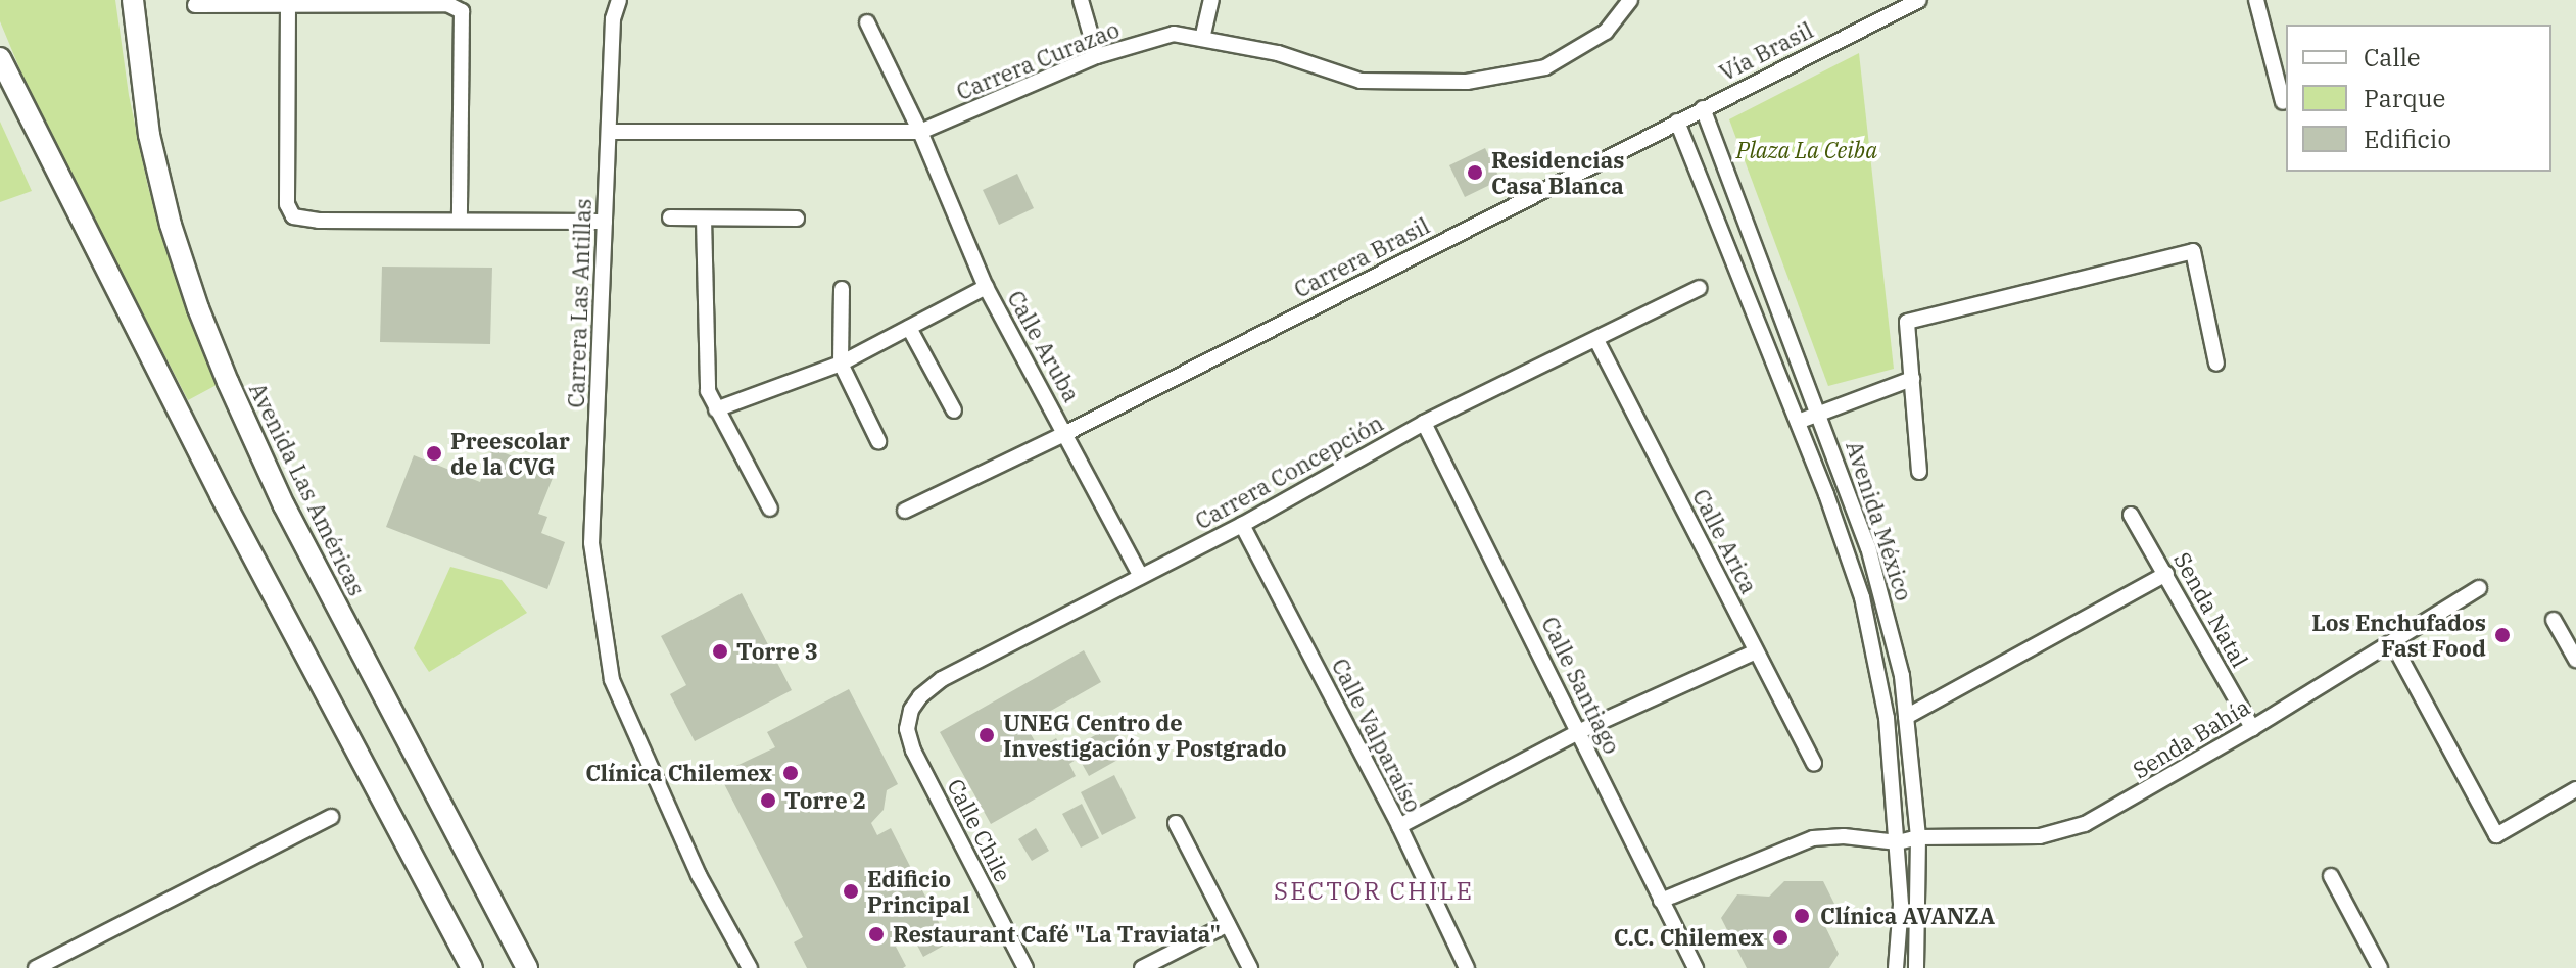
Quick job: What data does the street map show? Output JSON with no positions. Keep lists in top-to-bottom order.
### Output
{
  "streets": {
    "main road": ["Avenida Las Américas"],
    "street": [
      "Vía Brasil",
      "Carrera Curazao",
      "Carrera Brasil",
      "Carrera Las Antillas",
      "Calle Aruba",
      "Carrera Concepción",
      "Avenida México",
      "Calle Arica",
      "Senda Natal",
      "Calle Santiago",
      "Calle Valparaíso",
      "Senda Bahía",
      "Calle Chile"
    ]
  },
  "crossings": [
    ["Vía Brasil", "Carrera Brasil"],
    ["Vía Brasil", "Avenida México"],
    ["Carrera Curazao", "Calle Aruba"],
    ["Carrera Brasil", "Calle Aruba"],
    ["Carrera Brasil", "Avenida México"],
    ["Calle Aruba", "Carrera Concepción"],
    ["Carrera Concepción", "Calle Arica"],
    ["Carrera Concepción", "Calle Santiago"],
    ["Carrera Concepción", "Calle Valparaíso"],
    ["Carrera Concepción", "Calle Chile"],
    ["Avenida México", "Senda Bahía"],
    ["Senda Natal", "Senda Bahía"]
  ],
  "districts": ["SECTOR CHILE"],
  "parks": ["Plaza La Ceiba"],
  "places": [
    "Residencias Casa Blanca",
    "Preescolar de la CVG",
    "Los Enchufados Fast Food",
    "Torre 3",
    "UNEG Centro de Investigación y Postgrado",
    "Clínica Chilemex",
    "Torre 2",
    "Edificio Principal",
    "Clínica AVANZA",
    "Restaurant Café \"La Traviata\"",
    "C.C. Chilemex"
  ],
  "legend": ["Calle", "Parque", "Edificio"]
}
